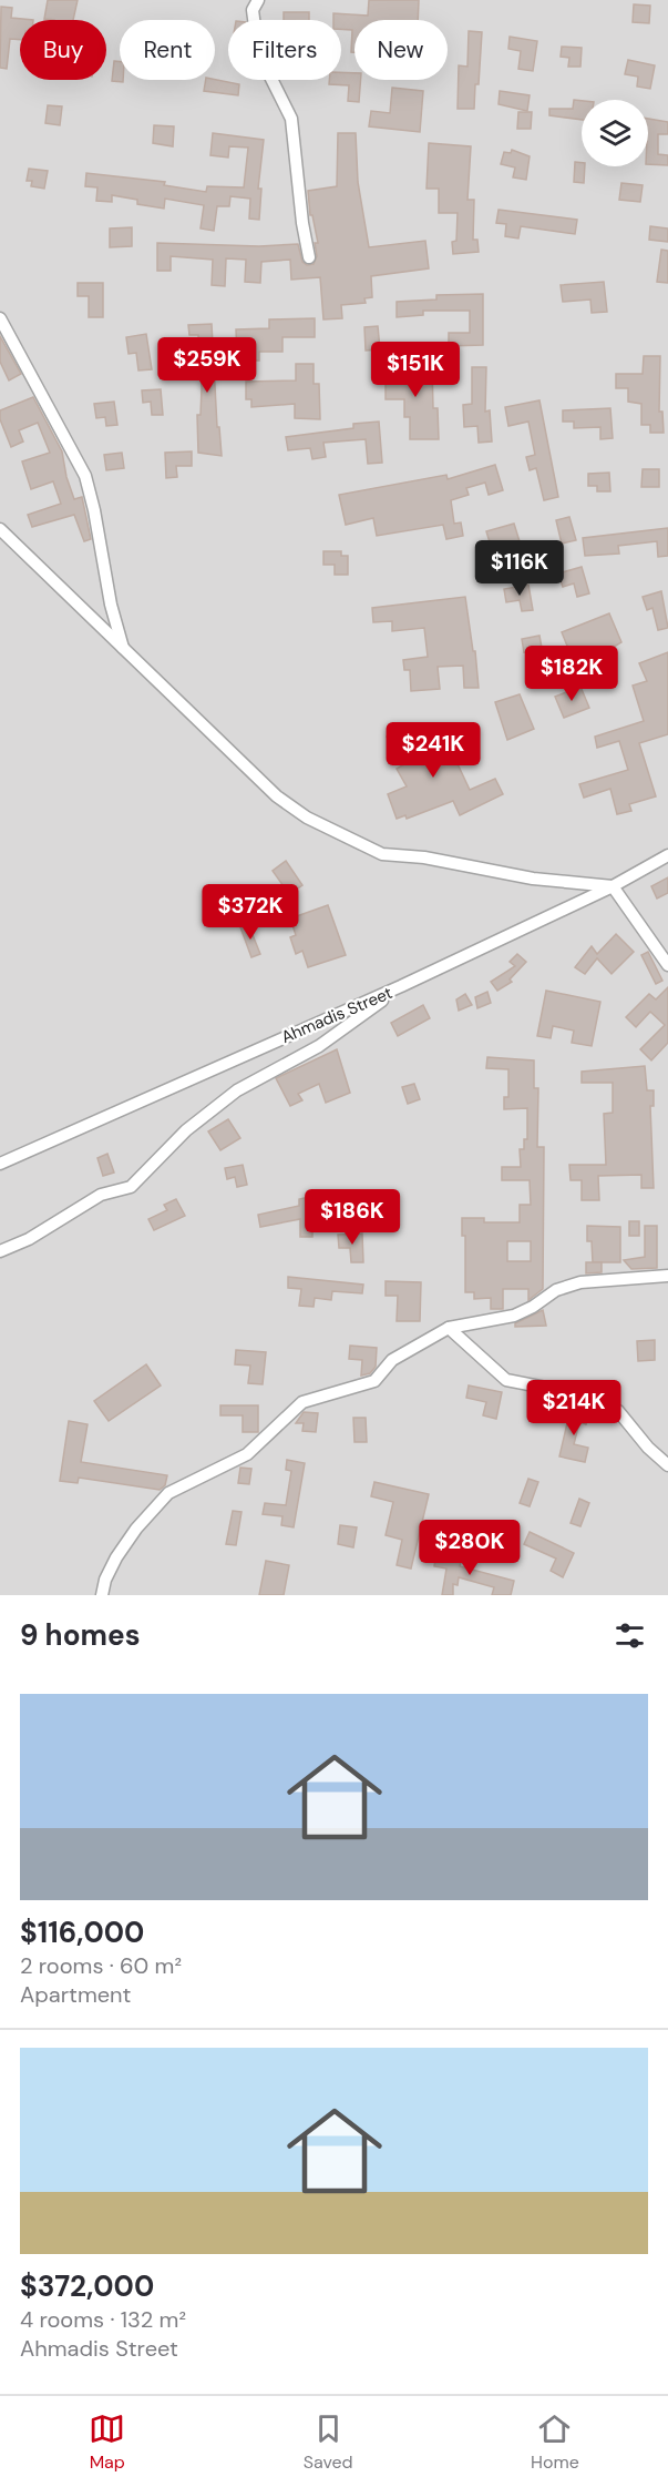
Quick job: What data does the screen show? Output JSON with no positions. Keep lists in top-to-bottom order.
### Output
{
  "streets": {
    "street": ["Ahmadis Street"]
  },
  "page": {
    "chip": [
      "Buy",
      "Rent",
      "Filters",
      "New"
    ],
    "price": [
      "$259K",
      "$151K",
      "$116K",
      "$182K",
      "$241K",
      "$372K",
      "$186K",
      "$214K",
      "$280K"
    ],
    "heading": "9 homes",
    "list": [
      {
        "name": "$116,000",
        "note": "2 rooms · 60 m² · Apartment"
      },
      {
        "name": "$372,000",
        "note": "4 rooms · 132 m² · Ahmadis Street"
      }
    ],
    "tabs": ["Map", "Saved", "Home"]
  }
}
